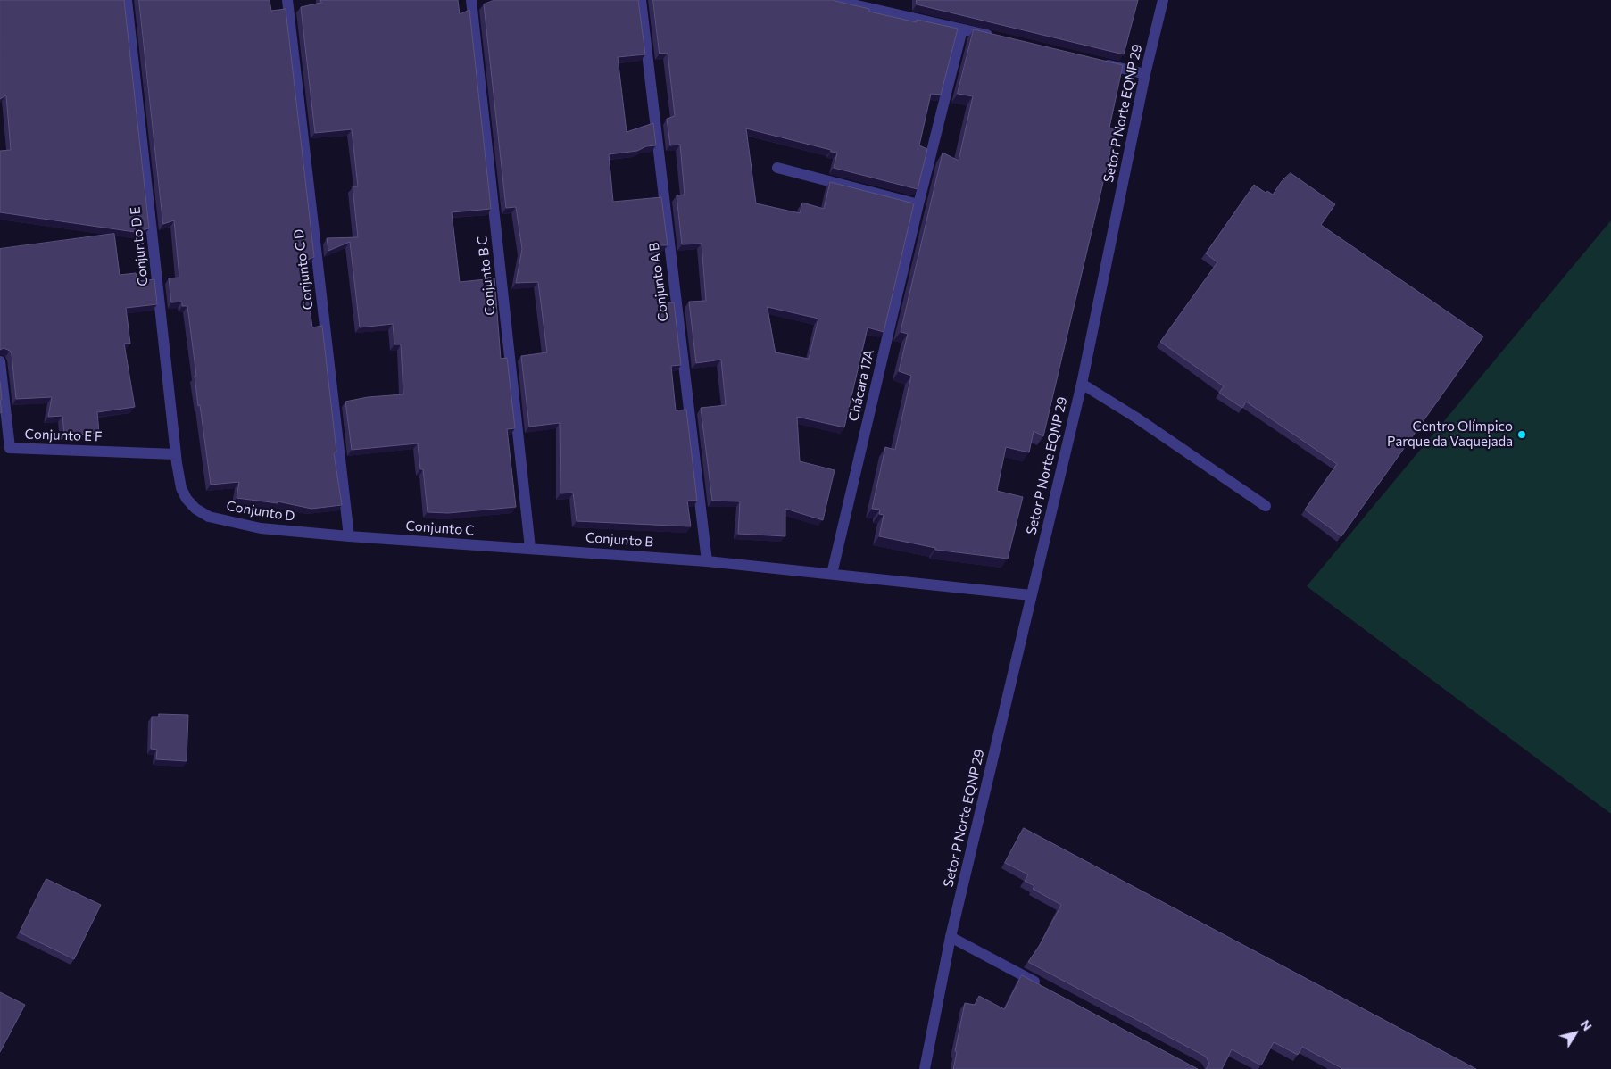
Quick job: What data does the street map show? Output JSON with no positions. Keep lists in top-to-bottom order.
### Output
{
  "streets": {
    "street": [
      "Setor P Norte EQNP 29",
      "Conjunto D E",
      "Conjunto C D",
      "Conjunto B C",
      "Conjunto A B",
      "Chácara 17A",
      "Conjunto E F",
      "Conjunto D",
      "Conjunto C",
      "Conjunto B"
    ]
  },
  "crossings": [
    ["Setor P Norte EQNP 29", "Conjunto B"],
    ["Conjunto D E", "Conjunto E F"],
    ["Conjunto D E", "Conjunto D"],
    ["Conjunto C D", "Conjunto D"],
    ["Conjunto C D", "Conjunto C"],
    ["Conjunto B C", "Conjunto C"],
    ["Conjunto B C", "Conjunto B"],
    ["Conjunto A B", "Conjunto B"],
    ["Chácara 17A", "Conjunto B"],
    ["Conjunto D", "Conjunto C"],
    ["Conjunto C", "Conjunto B"]
  ],
  "places": ["Centro Olímpico Parque da Vaquejada"],
  "north": "top right"
}
